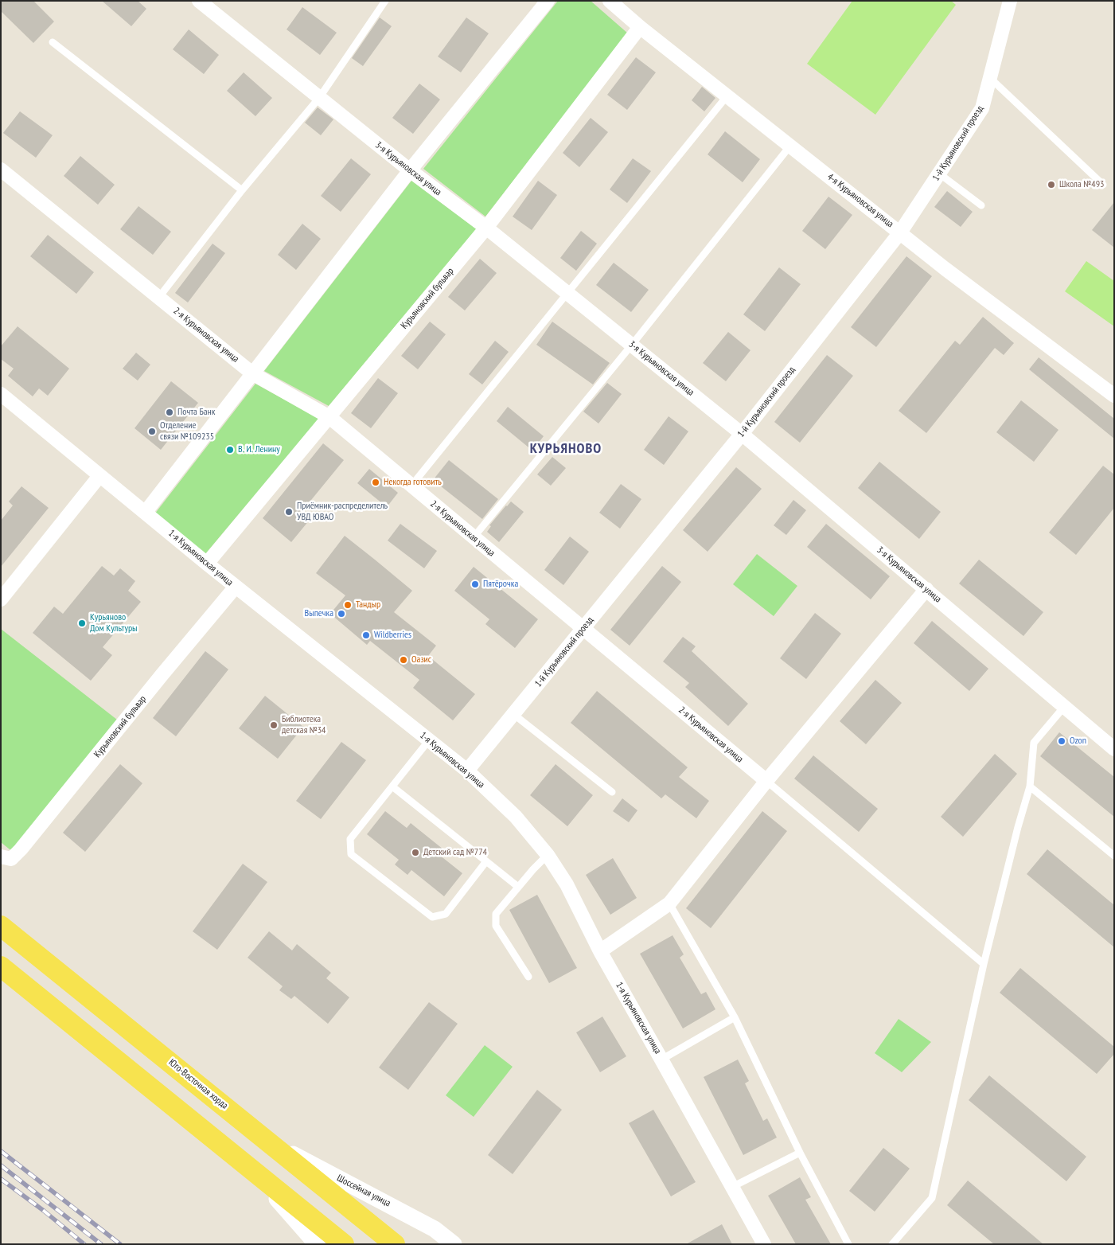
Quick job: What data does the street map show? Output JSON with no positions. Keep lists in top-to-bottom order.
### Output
{
  "streets": {
    "main road": ["Юго-Восточная хорда"],
    "street": [
      "1-й Курьяновский проезд",
      "3-я Курьяновская улица",
      "4-я Курьяновская улица",
      "Курьяновский бульвар",
      "2-я Курьяновская улица",
      "1-я Курьяновская улица",
      "Шоссейная улица"
    ]
  },
  "crossings": [
    ["1-й Курьяновский проезд", "3-я Курьяновская улица"],
    ["1-й Курьяновский проезд", "4-я Курьяновская улица"],
    ["1-й Курьяновский проезд", "2-я Курьяновская улица"],
    ["1-й Курьяновский проезд", "1-я Курьяновская улица"],
    ["3-я Курьяновская улица", "Курьяновский бульвар"],
    ["4-я Курьяновская улица", "Курьяновский бульвар"],
    ["Курьяновский бульвар", "2-я Курьяновская улица"],
    ["Курьяновский бульвар", "1-я Курьяновская улица"],
    ["Юго-Восточная хорда", "Шоссейная улица"]
  ],
  "districts": ["КУРЬЯНОВО"],
  "places": [
    "Школа №493",
    "Почта Банк",
    "Отделение связи №109235",
    "В. И. Ленину",
    "Некогда готовить",
    "Приёмник-распределитель УВД ЮВАО",
    "Пятёрочка",
    "Тандыр",
    "Выпечка",
    "Курьяново Дом Культуры",
    "Wildberries",
    "Оазис",
    "Библиотека детская №34",
    "Ozon",
    "Детский сад №774"
  ]
}
